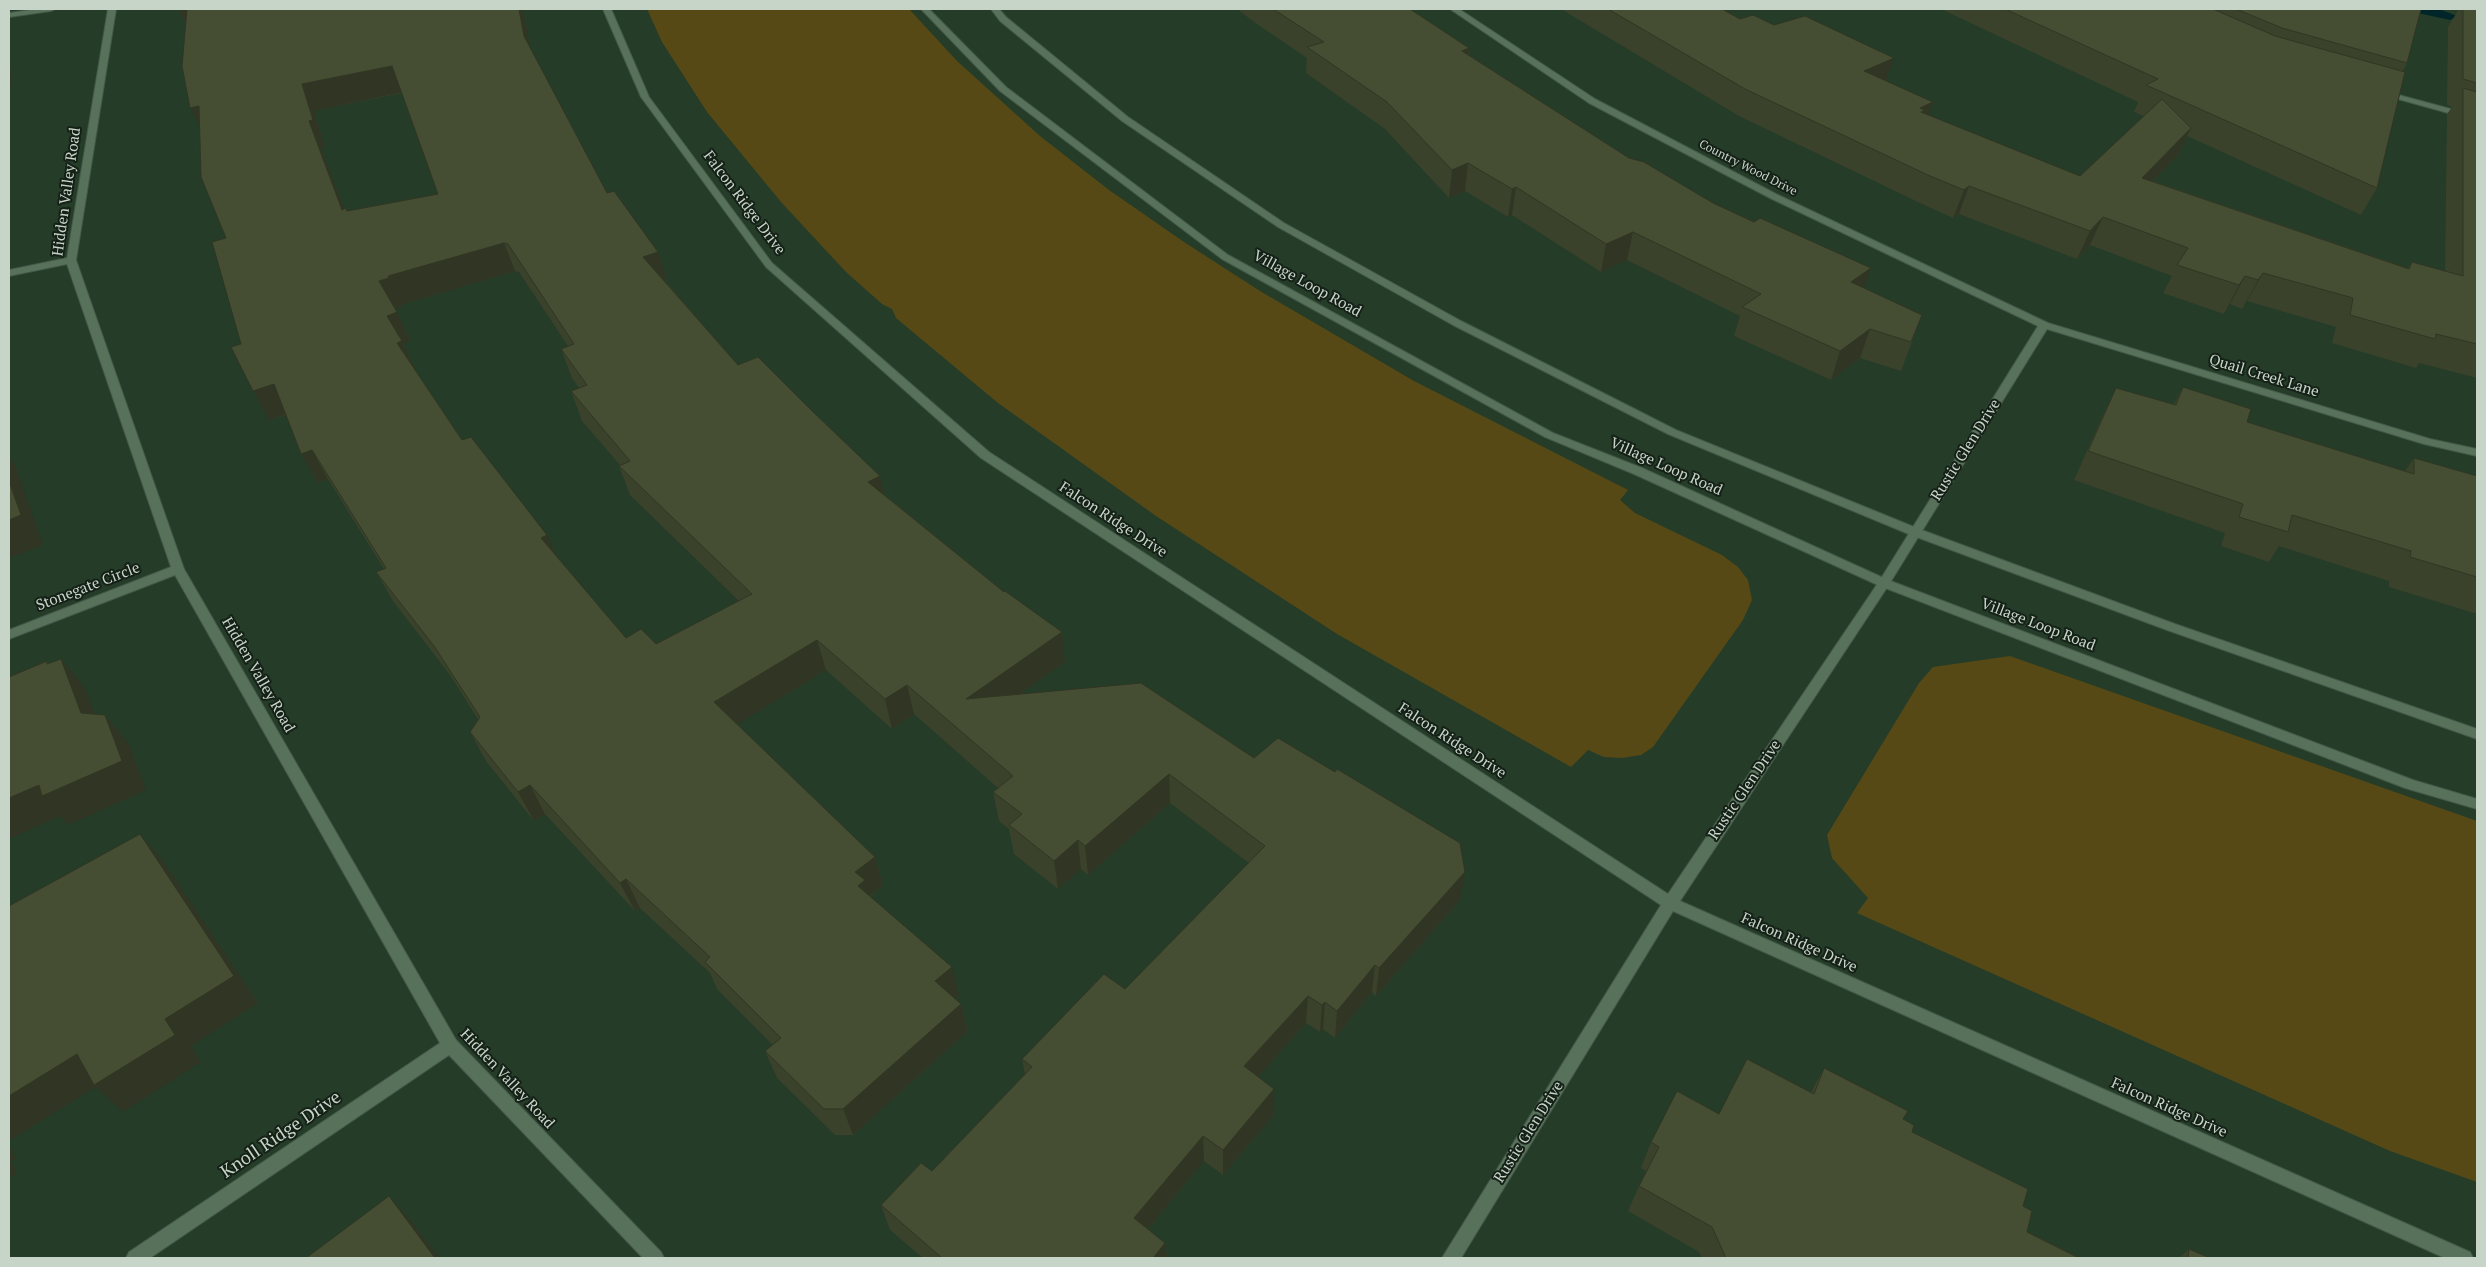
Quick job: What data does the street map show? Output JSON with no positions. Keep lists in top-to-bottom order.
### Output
{
  "streets": {
    "street": [
      "Country Wood Drive",
      "Hidden Valley Road",
      "Falcon Ridge Drive",
      "Village Loop Road",
      "Quail Creek Lane",
      "Rustic Glen Drive",
      "Stonegate Circle",
      "Knoll Ridge Drive"
    ]
  },
  "crossings": [
    ["Country Wood Drive", "Quail Creek Lane"],
    ["Country Wood Drive", "Rustic Glen Drive"],
    ["Hidden Valley Road", "Stonegate Circle"],
    ["Hidden Valley Road", "Knoll Ridge Drive"],
    ["Falcon Ridge Drive", "Rustic Glen Drive"],
    ["Village Loop Road", "Rustic Glen Drive"],
    ["Quail Creek Lane", "Rustic Glen Drive"]
  ]
}
